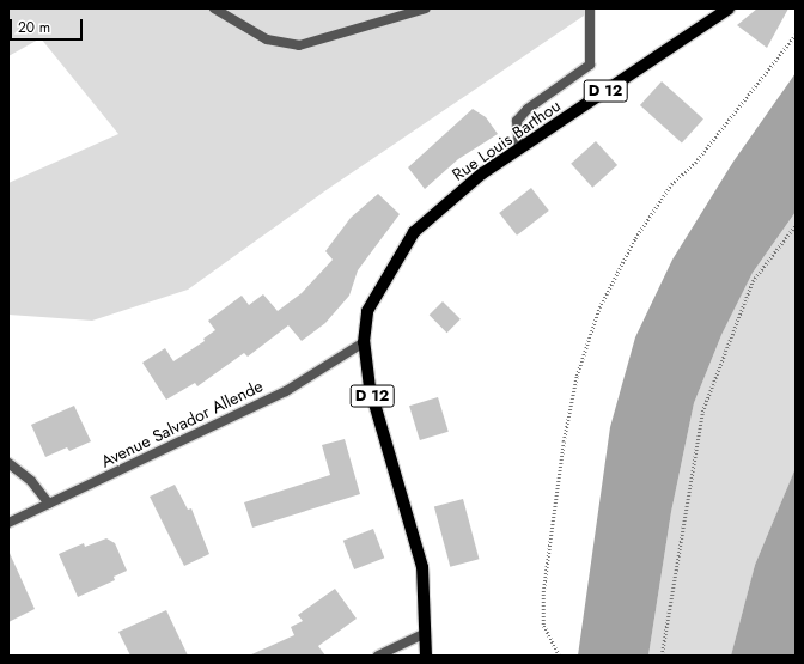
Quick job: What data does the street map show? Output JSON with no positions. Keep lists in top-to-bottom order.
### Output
{
  "streets": {
    "main road": ["D 12", "Rue Louis Barthou"],
    "street": ["Avenue Salvador Allende"]
  },
  "crossings": [
    ["Rue Louis Barthou", "Avenue Salvador Allende"]
  ],
  "scale_bar": "20 m"
}
